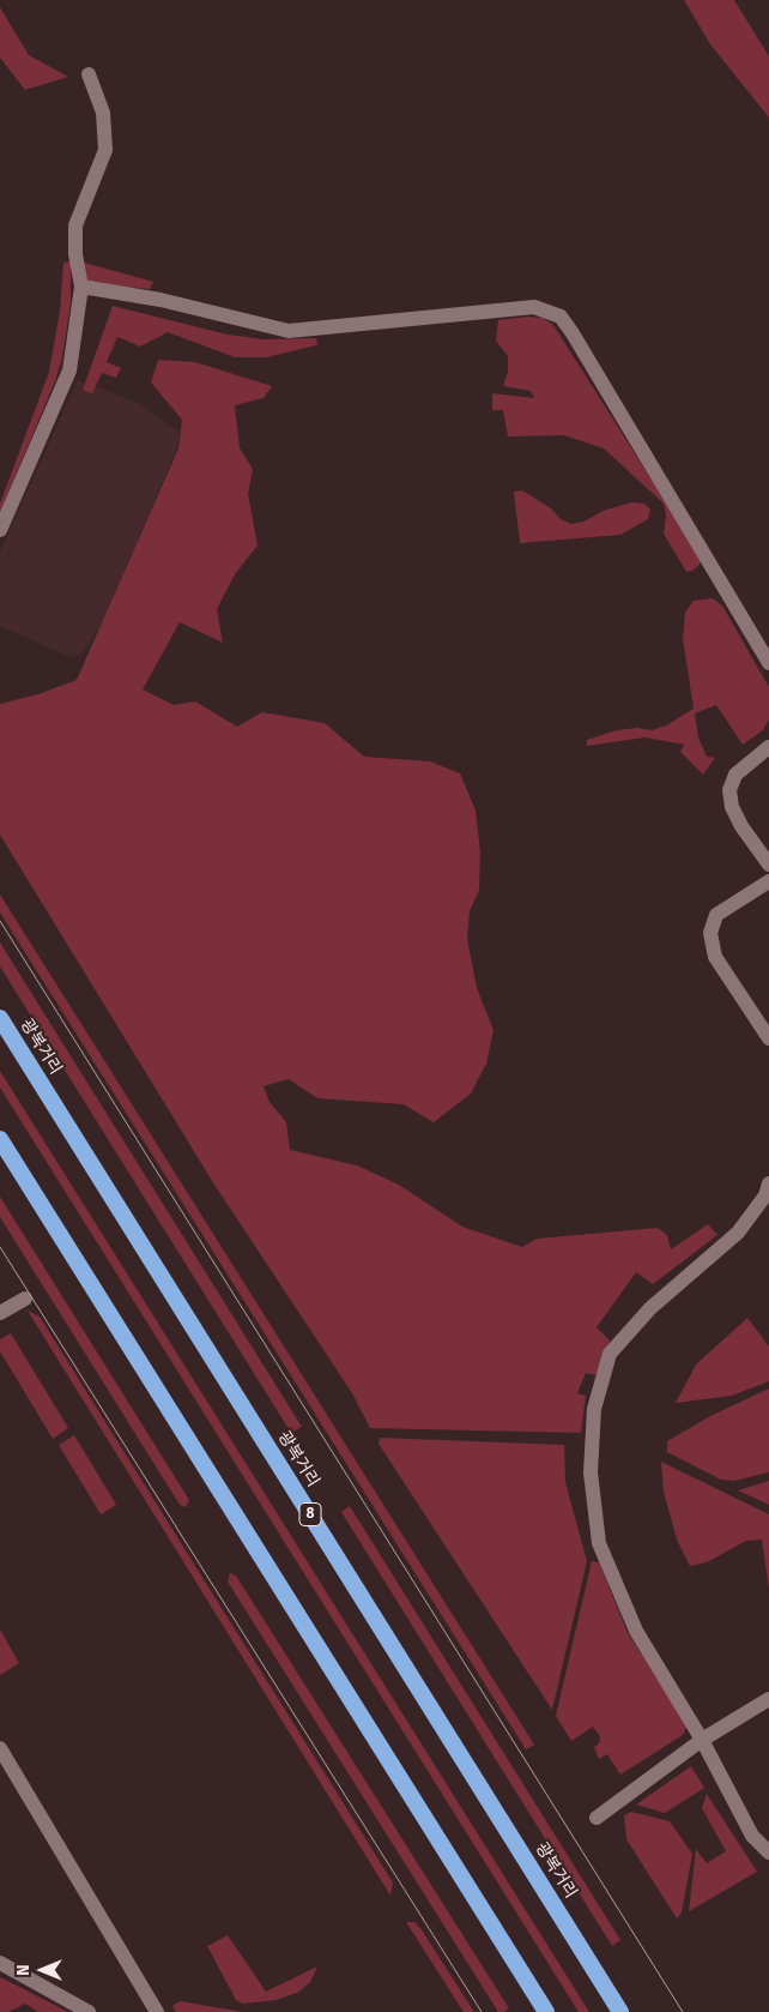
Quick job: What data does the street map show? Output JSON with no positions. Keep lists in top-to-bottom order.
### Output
{
  "streets": {
    "highway": ["광복거리", "8"]
  },
  "north": "left"
}
